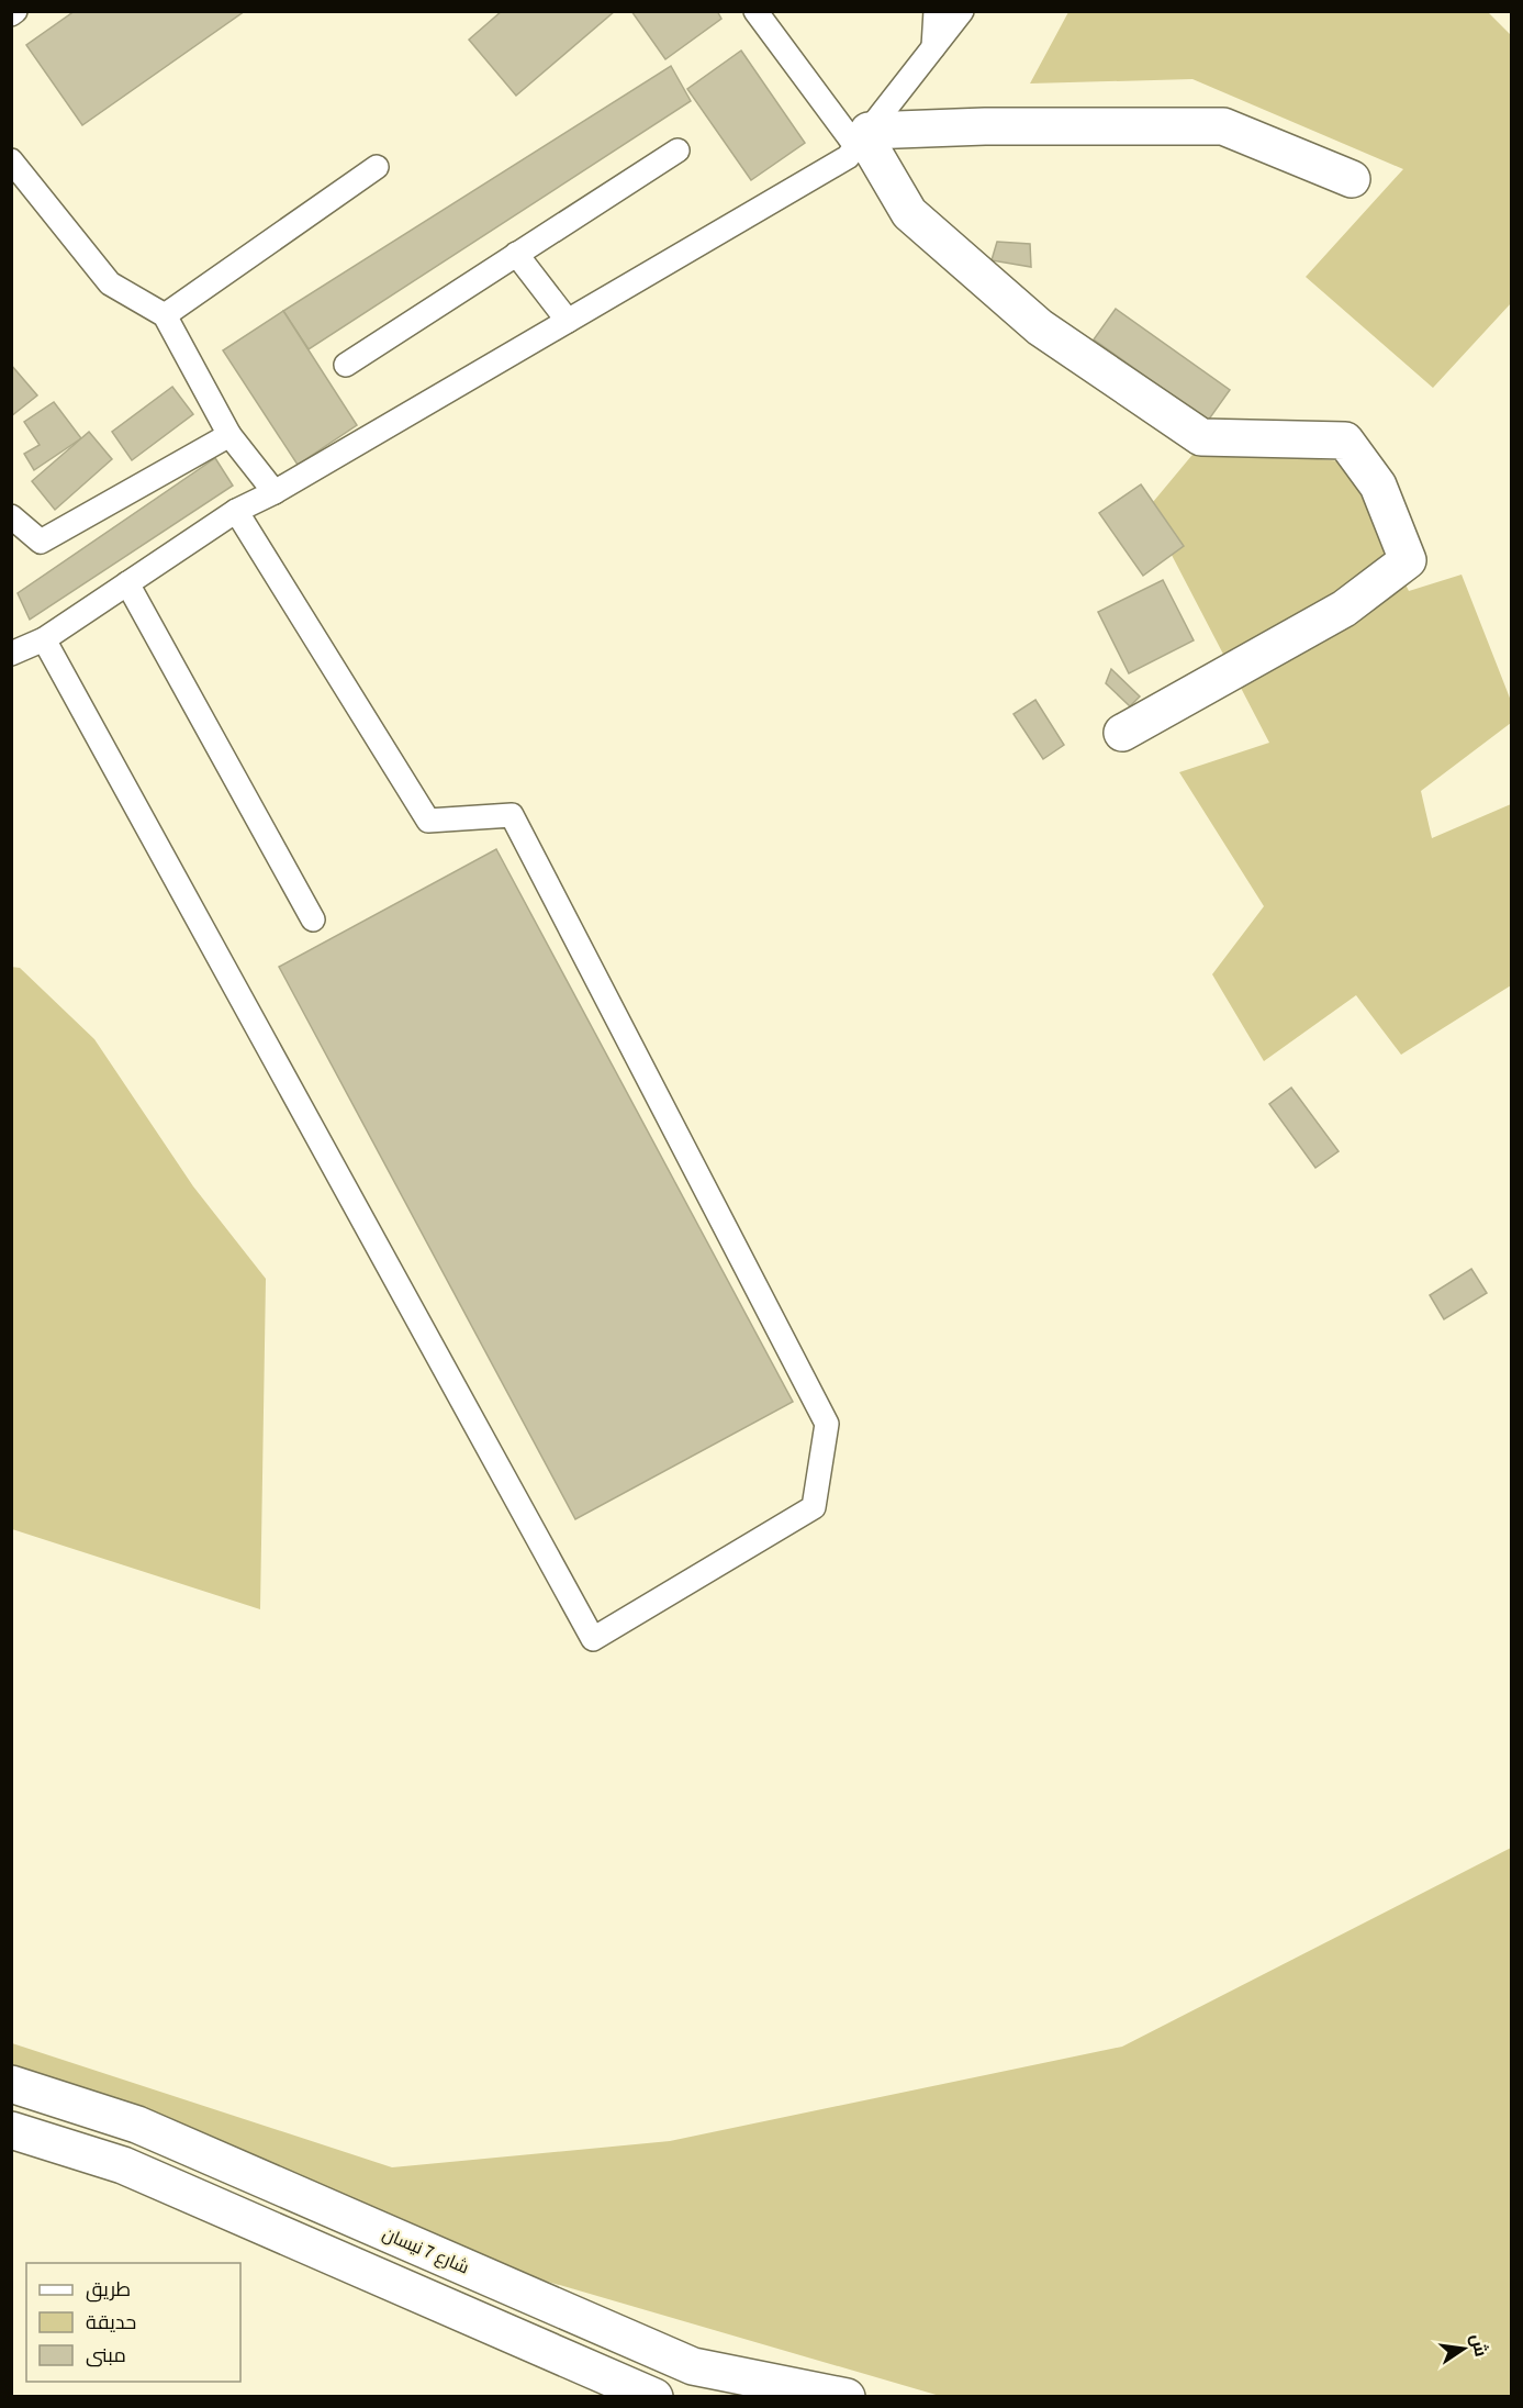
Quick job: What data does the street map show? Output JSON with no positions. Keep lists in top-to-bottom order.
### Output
{
  "streets": {
    "main road": ["شارع 7 نيسان"]
  },
  "legend": ["طريق", "حديقة", "مبنى"],
  "north": "right"
}
